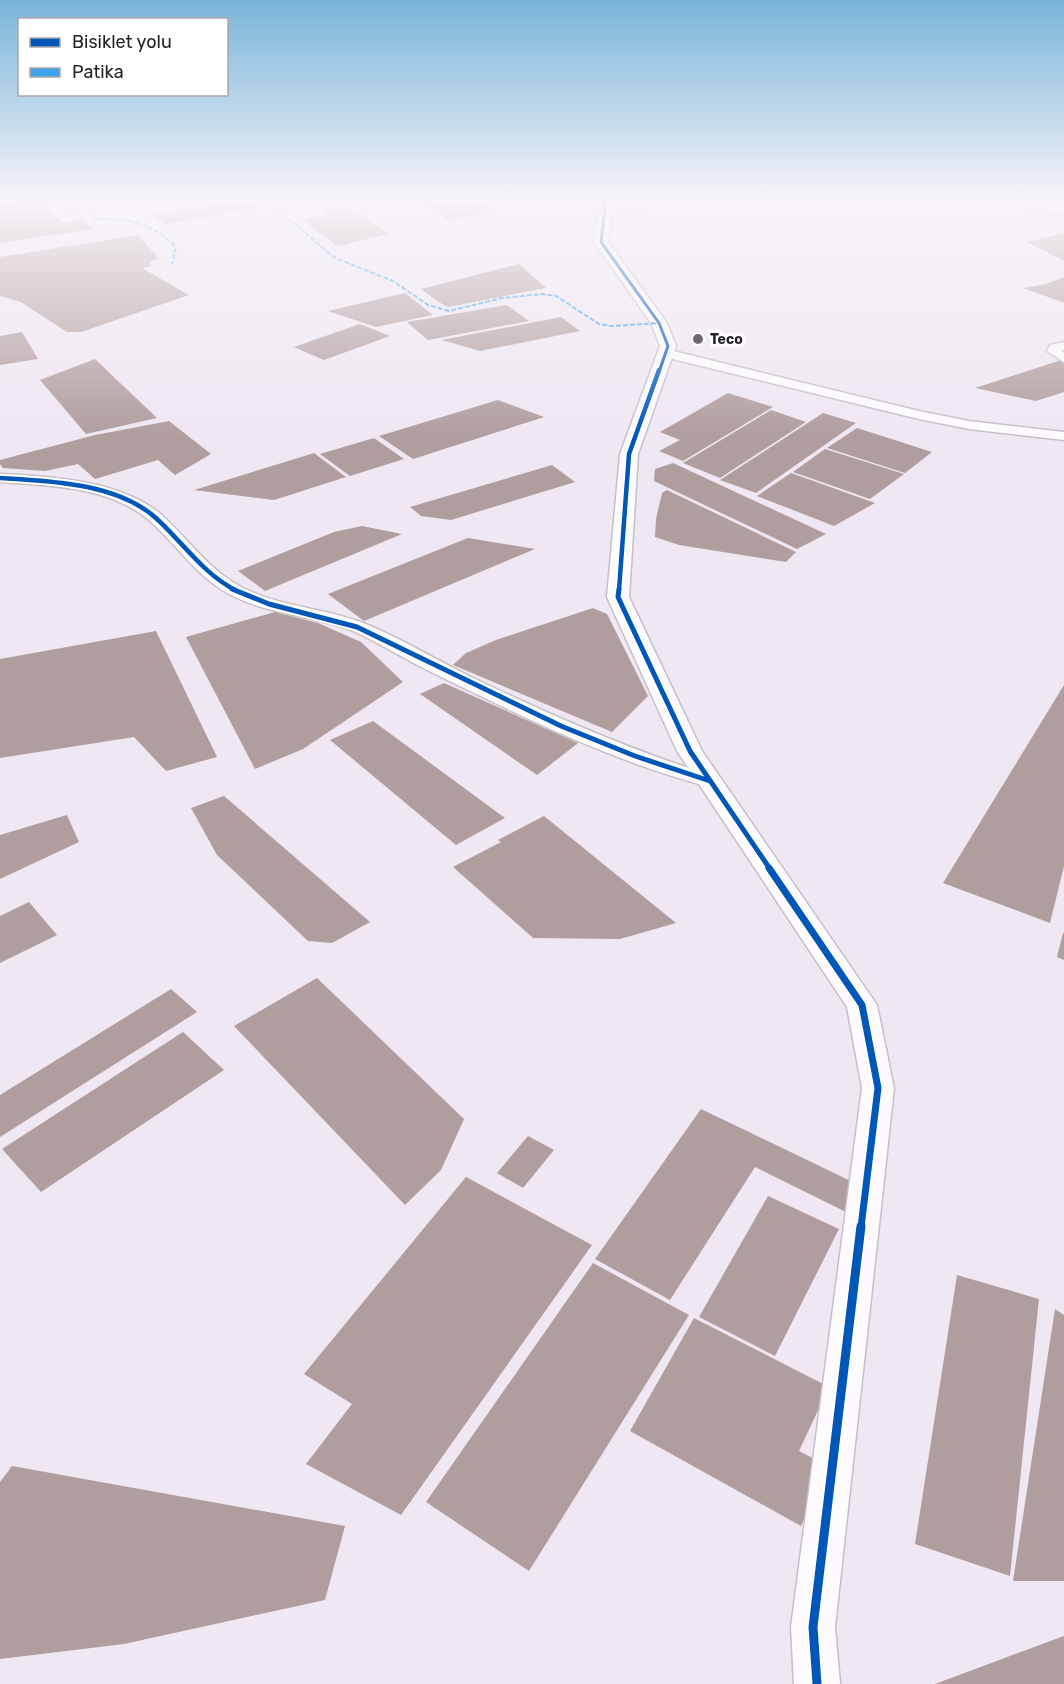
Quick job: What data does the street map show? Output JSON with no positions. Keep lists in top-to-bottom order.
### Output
{
  "places": ["Teco"],
  "legend": ["Bisiklet yolu", "Patika"]
}
